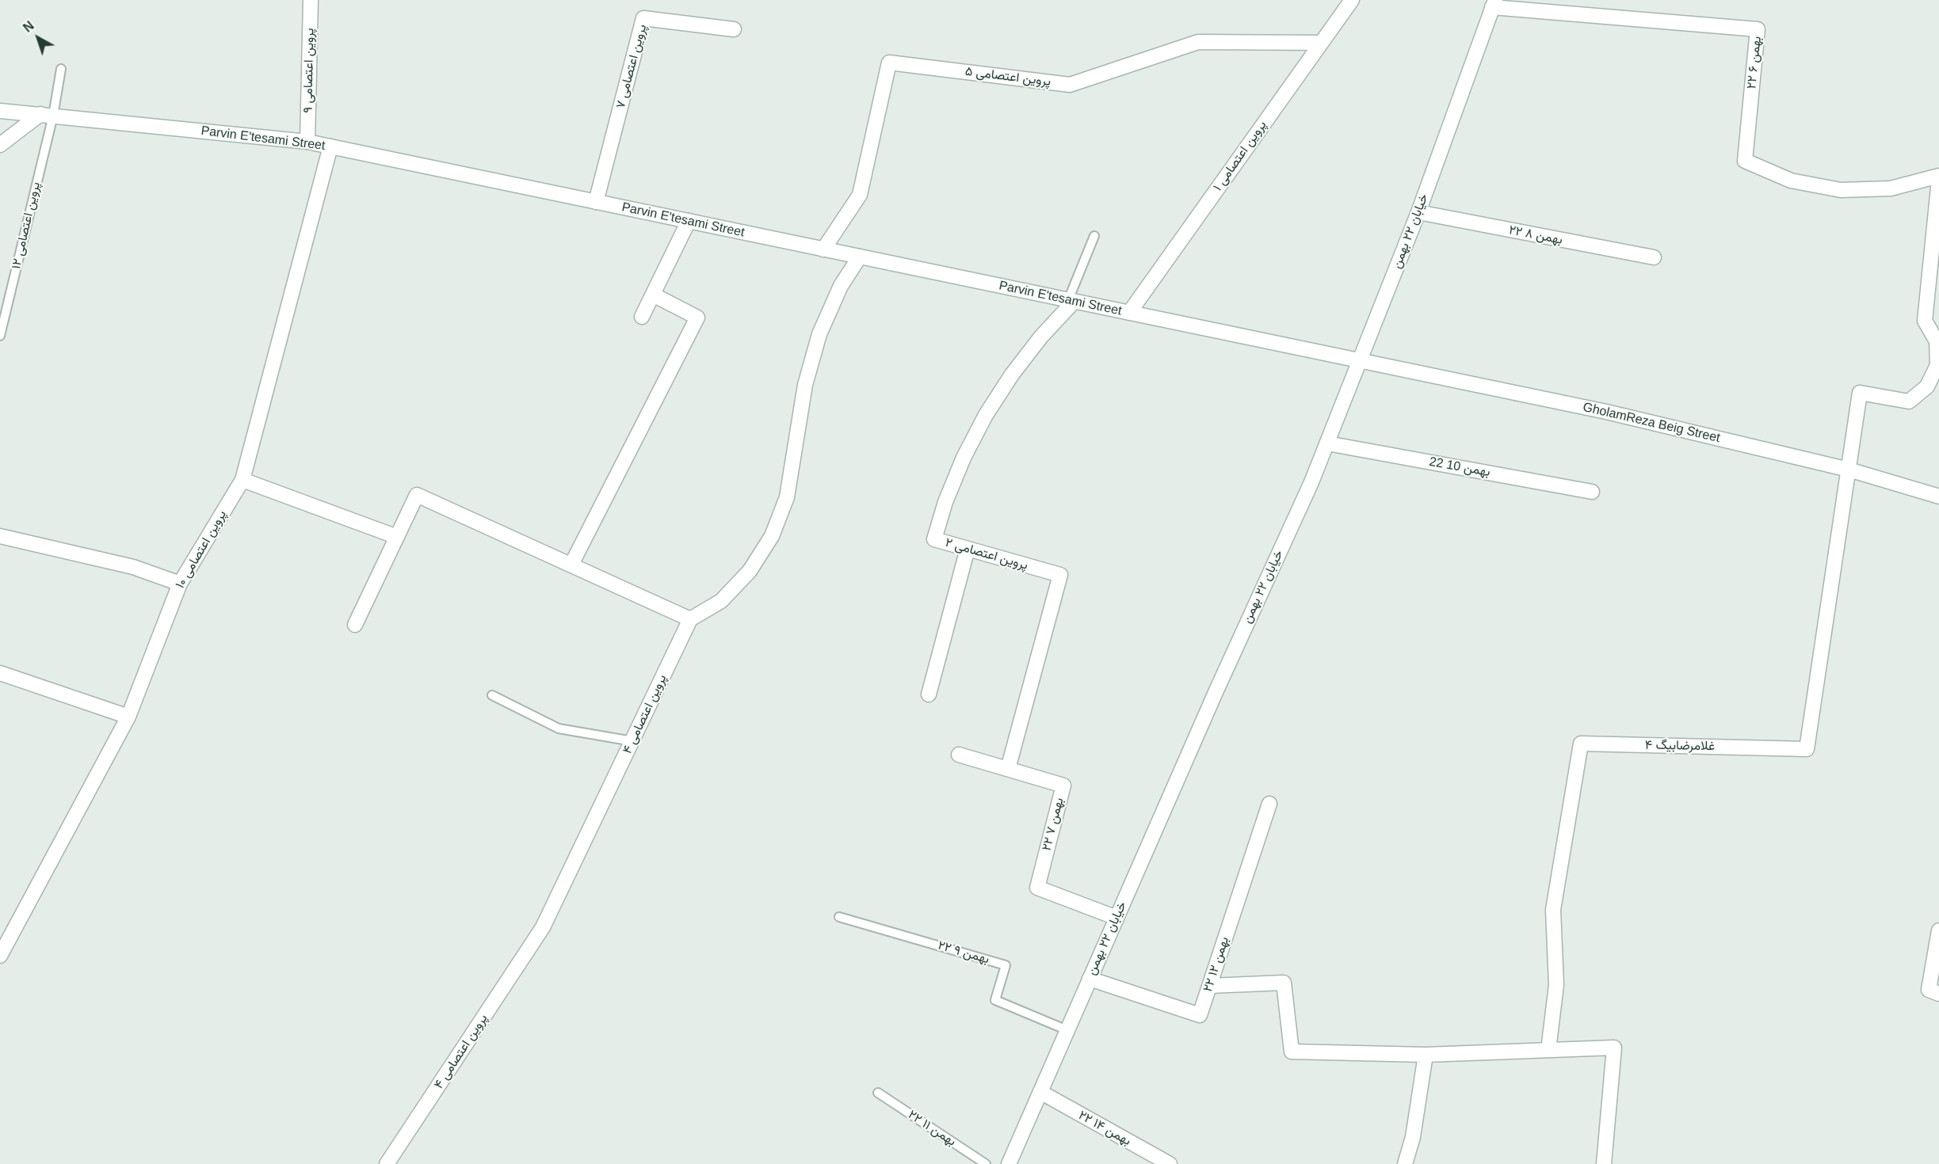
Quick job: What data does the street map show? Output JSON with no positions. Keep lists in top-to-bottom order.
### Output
{
  "streets": {
    "street": [
      "۲۲ بهمن ۶",
      "پروین اعتصامی ۷",
      "پروین اعتصامی ۹",
      "پروین اعتصامی ۵",
      "Parvin E'tesami Street",
      "پروین اعتصامی ۱",
      "خیابان ۲۲ بهمن",
      "۲۲ بهمن ۸",
      "GholamReza Beig Street",
      "22 بهمن 10",
      "پروین اعتصامی ۱۰",
      "پروین اعتصامی ۲",
      "پروین اعتصامی ۴",
      "غلامرضابیگ ۴",
      "۲۲ بهمن ۷",
      "۲۲ بهمن ۱۲",
      "۲۲ بهمن ۱۴"
    ],
    "lane": ["پروین اعتصامی ۱۲", "۲۲ بهمن ۹", "۲۲ بهمن ۱۱"]
  },
  "crossings": [
    ["۲۲ بهمن ۶", "خیابان ۲۲ بهمن"],
    ["پروین اعتصامی ۷", "Parvin E'tesami Street"],
    ["پروین اعتصامی ۹", "Parvin E'tesami Street"],
    ["پروین اعتصامی ۵", "Parvin E'tesami Street"],
    ["پروین اعتصامی ۵", "پروین اعتصامی ۱"],
    ["Parvin E'tesami Street", "پروین اعتصامی ۱"],
    ["Parvin E'tesami Street", "پروین اعتصامی ۱۲"],
    ["Parvin E'tesami Street", "خیابان ۲۲ بهمن"],
    ["Parvin E'tesami Street", "GholamReza Beig Street"],
    ["Parvin E'tesami Street", "پروین اعتصامی ۱۰"],
    ["Parvin E'tesami Street", "پروین اعتصامی ۲"],
    ["خیابان ۲۲ بهمن", "۲۲ بهمن ۸"],
    ["خیابان ۲۲ بهمن", "GholamReza Beig Street"],
    ["خیابان ۲۲ بهمن", "22 بهمن 10"],
    ["خیابان ۲۲ بهمن", "۲۲ بهمن ۷"],
    ["خیابان ۲۲ بهمن", "۲۲ بهمن ۹"],
    ["خیابان ۲۲ بهمن", "۲۲ بهمن ۱۲"],
    ["خیابان ۲۲ بهمن", "۲۲ بهمن ۱۴"],
    ["GholamReza Beig Street", "غلامرضابیگ ۴"],
    ["پروین اعتصامی ۲", "۲۲ بهمن ۷"]
  ],
  "north": "top left"
}
